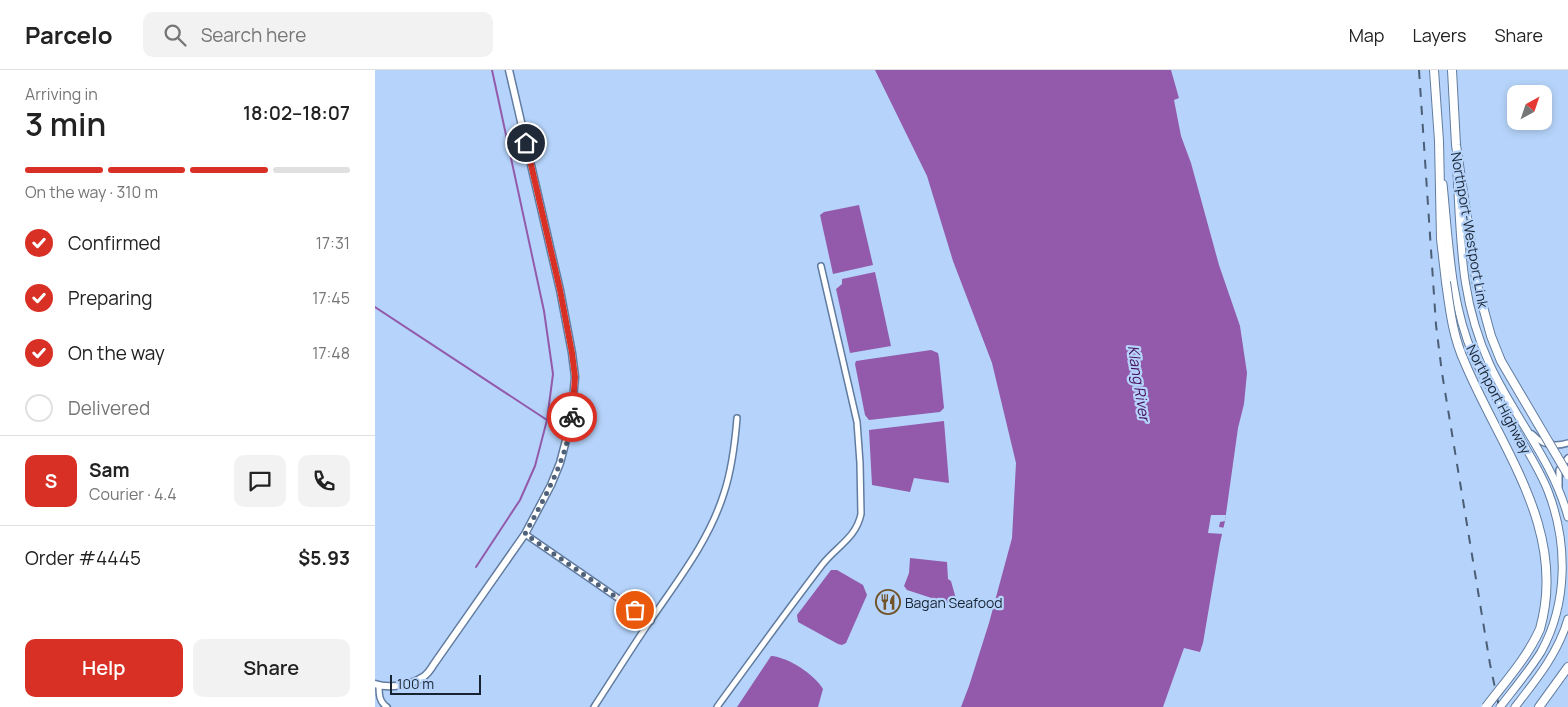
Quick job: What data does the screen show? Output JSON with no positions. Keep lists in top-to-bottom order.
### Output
{
  "streets": {
    "main road": ["Northport-Westport Link", "Northport Highway"]
  },
  "crossings": [
    ["Northport-Westport Link", "Northport Highway"]
  ],
  "water": ["Klang River"],
  "places": {
    "restaurant": ["Bagan Seafood"]
  },
  "scale_bar": "100 m",
  "north": "top right",
  "page": {
    "header": "Parcelo",
    "search": "Search here",
    "nav": ["Map", "Layers", "Share"],
    "heading": ["3 min", "Arriving in", "18:02–18:07"],
    "panel": [
      "Sam",
      "Courier · 4.4",
      "Order #4445",
      "$5.93"
    ],
    "bar": "On the way · 310 m",
    "list": [
      ["Confirmed", "17:31"],
      ["Preparing", "17:45"],
      ["On the way", "17:48"],
      "Delivered"
    ],
    "round": "S",
    "buttons": ["Help", "Share"],
    "scale": "100 m"
  }
}
